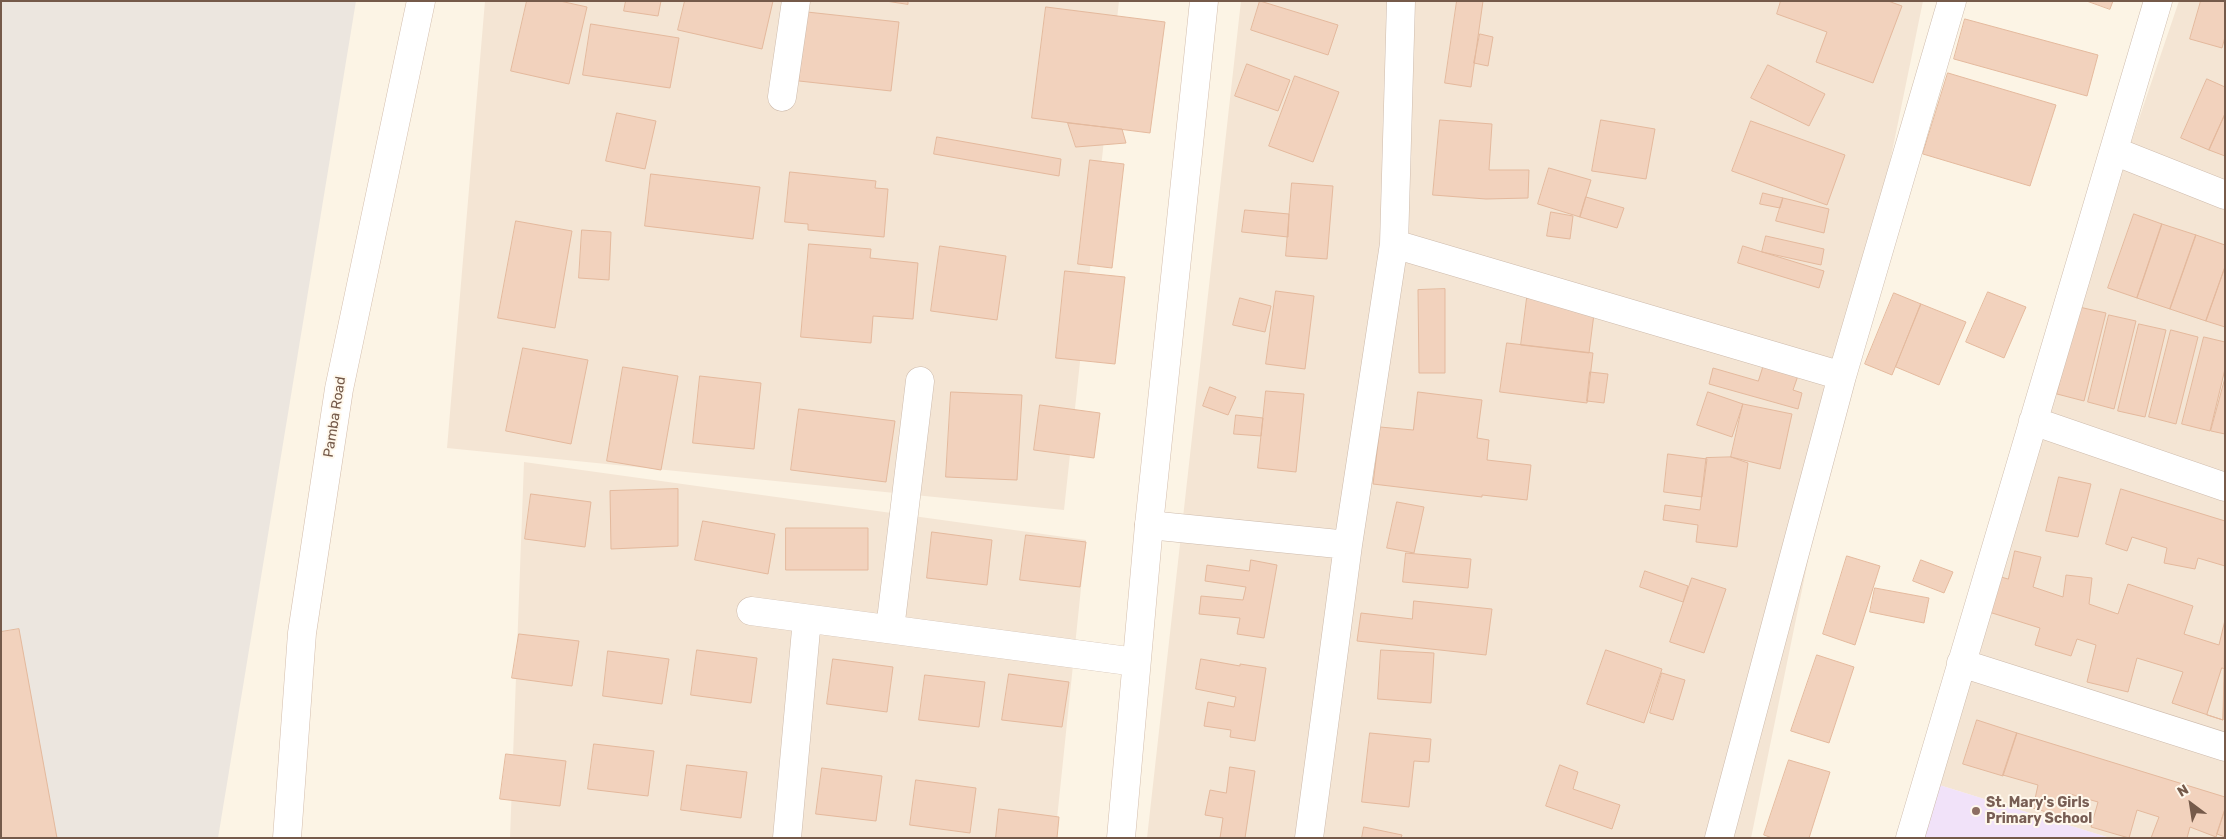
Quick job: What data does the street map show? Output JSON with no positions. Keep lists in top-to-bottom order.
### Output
{
  "streets": {
    "street": ["Pamba Road"]
  },
  "places": ["St. Mary's Girls Primary School"],
  "north": "top left"
}
